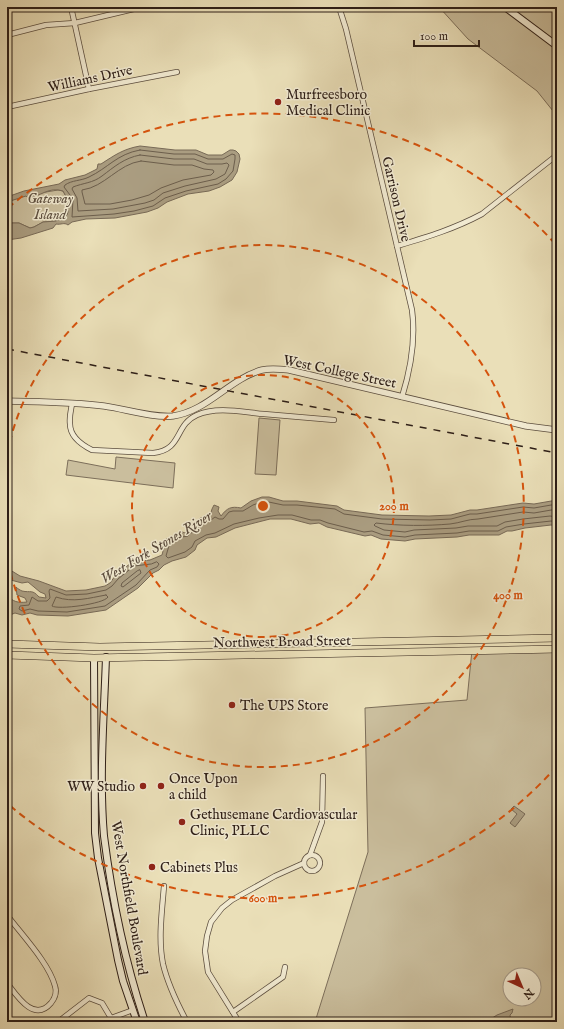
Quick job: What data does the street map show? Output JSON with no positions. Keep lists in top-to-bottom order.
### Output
{
  "streets": {
    "main road": ["Northwest Broad Street", "West Northfield Boulevard"],
    "street": ["Williams Drive", "Garrison Drive", "West College Street"]
  },
  "crossings": [
    ["Garrison Drive", "West College Street"],
    ["Northwest Broad Street", "West Northfield Boulevard"]
  ],
  "water": ["West Fork Stones River"],
  "parks": ["Gateway Island"],
  "places": [
    "Murfreesboro Medical Clinic",
    "The UPS Store",
    "WW Studio",
    "Once Upon a child",
    "Gethusemane Cardiovascular Clinic, PLLC",
    "Cabinets Plus"
  ],
  "scale_bar": "100 m",
  "north": "bottom right",
  "rings": ["200 m", "400 m", "600 m"]
}
